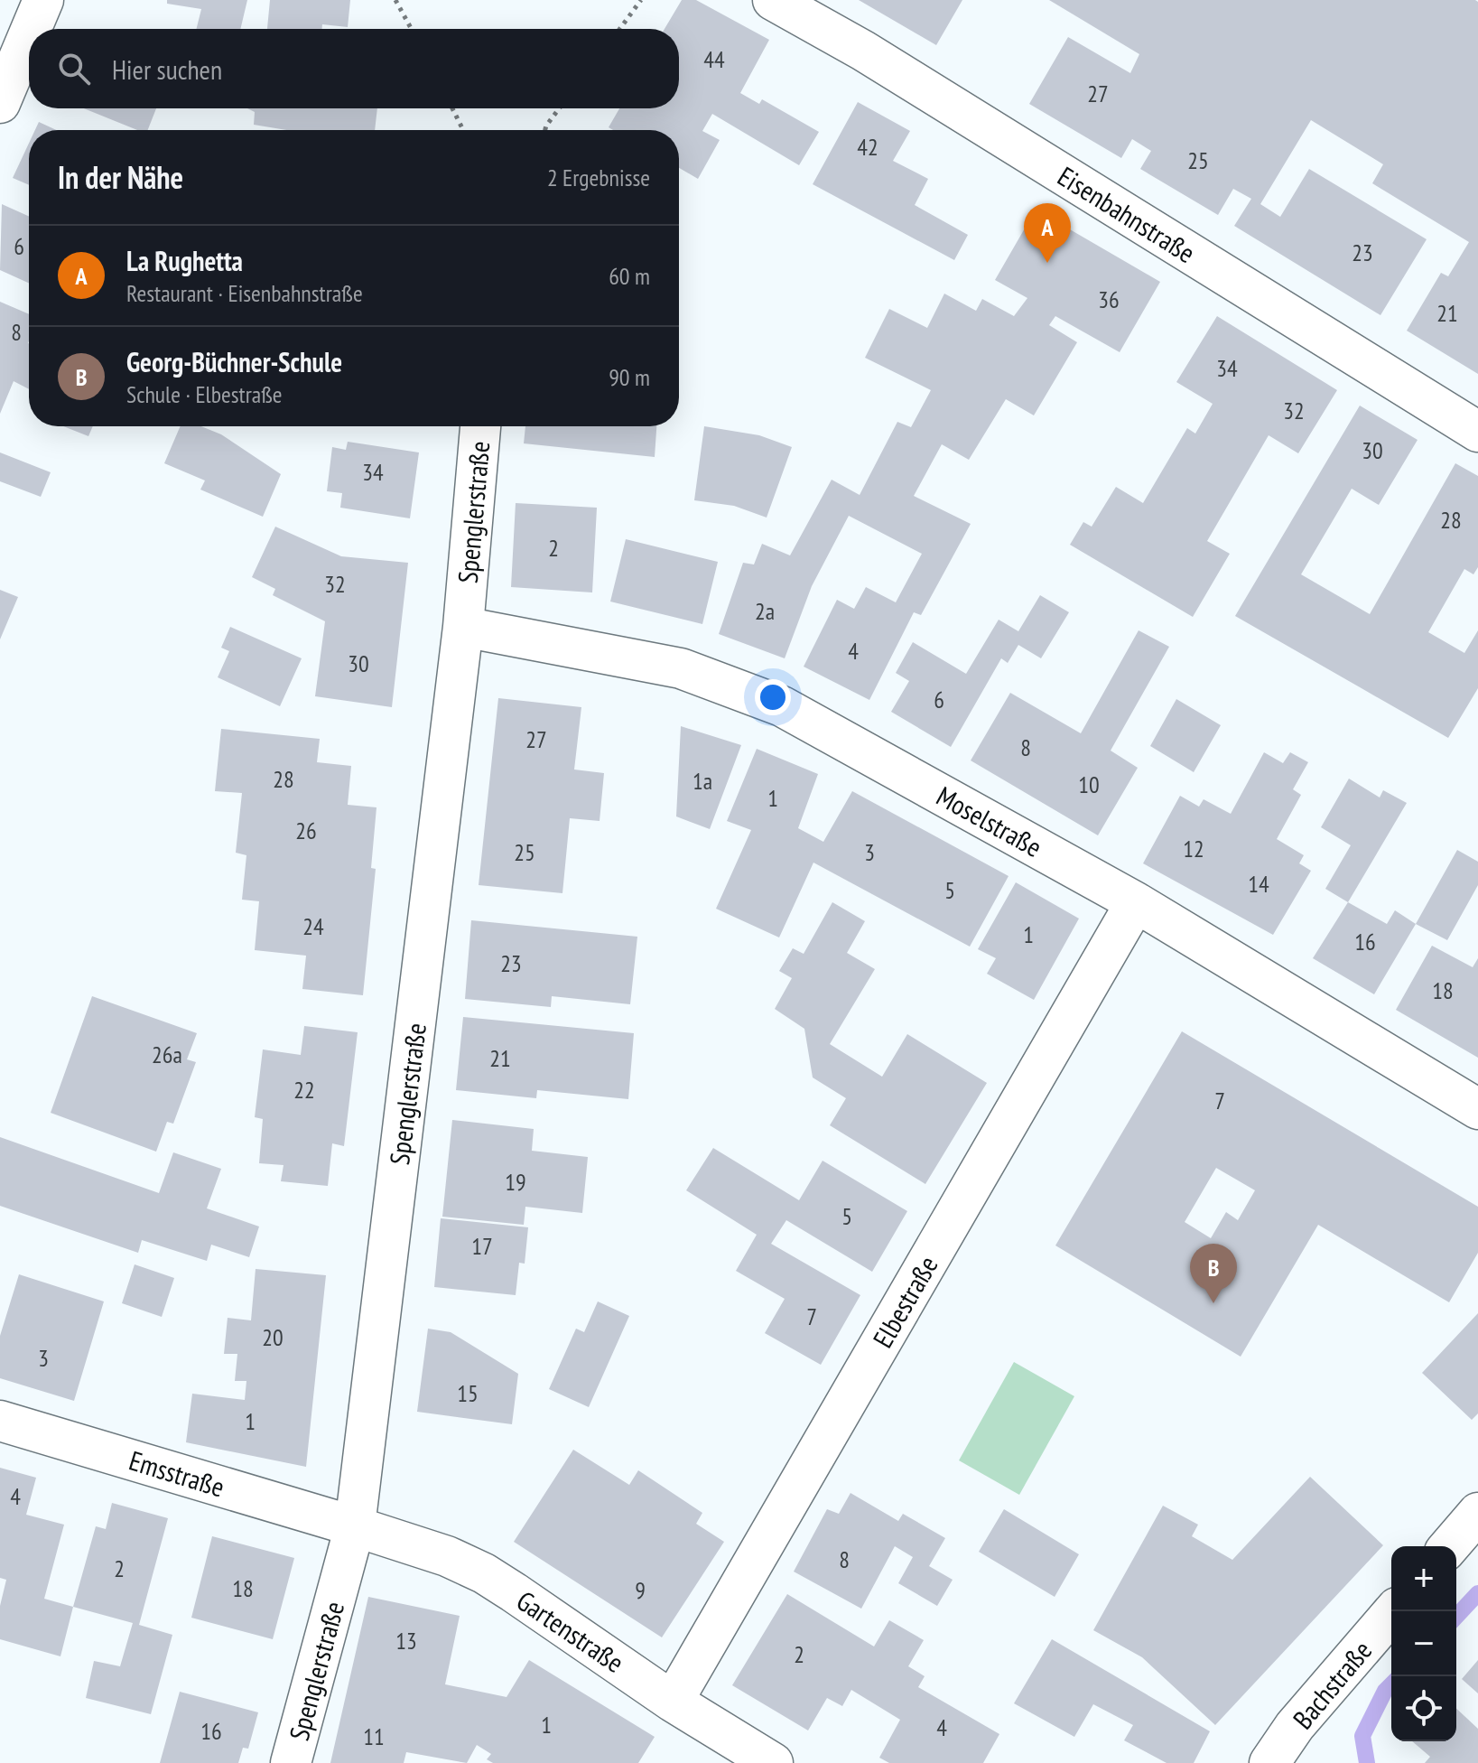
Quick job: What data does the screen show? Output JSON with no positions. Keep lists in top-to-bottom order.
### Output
{
  "streets": {
    "street": [
      "Eisenbahnstraße",
      "Spenglerstraße",
      "Moselstraße",
      "Elbestraße",
      "Emsstraße",
      "Gartenstraße",
      "Bachstraße"
    ]
  },
  "crossings": [
    ["Spenglerstraße", "Moselstraße"],
    ["Spenglerstraße", "Emsstraße"],
    ["Spenglerstraße", "Gartenstraße"],
    ["Moselstraße", "Elbestraße"],
    ["Elbestraße", "Gartenstraße"],
    ["Emsstraße", "Gartenstraße"]
  ],
  "house_numbers": [
    "44",
    "27",
    "42",
    "25",
    "6",
    "23",
    "36",
    "21",
    "8",
    "34",
    "32",
    "30",
    "34",
    "28",
    "2",
    "32",
    "2a",
    "4",
    "30",
    "6",
    "27",
    "8",
    "28",
    "1a",
    "10",
    "1",
    "26",
    "12",
    "25",
    "3",
    "14",
    "5",
    "24",
    "1",
    "16",
    "23",
    "18",
    "26a",
    "21",
    "22",
    "7",
    "19",
    "5",
    "17",
    "7",
    "20",
    "3",
    "15",
    "1",
    "4",
    "8",
    "2",
    "18",
    "9",
    "13",
    "2",
    "1",
    "4",
    "16",
    "11"
  ],
  "page": {
    "search": "Hier suchen",
    "heading": ["In der Nähe", "2 Ergebnisse"],
    "pins": ["A", "B"],
    "list": [
      {
        "mark": "A",
        "name": "La Rughetta",
        "note": "Restaurant · Eisenbahnstraße",
        "value": "60 m"
      },
      {
        "mark": "B",
        "name": "Georg-Büchner-Schule",
        "note": "Schule · Elbestraße",
        "value": "90 m"
      }
    ],
    "map_buttons": ["+", "−"]
  }
}
